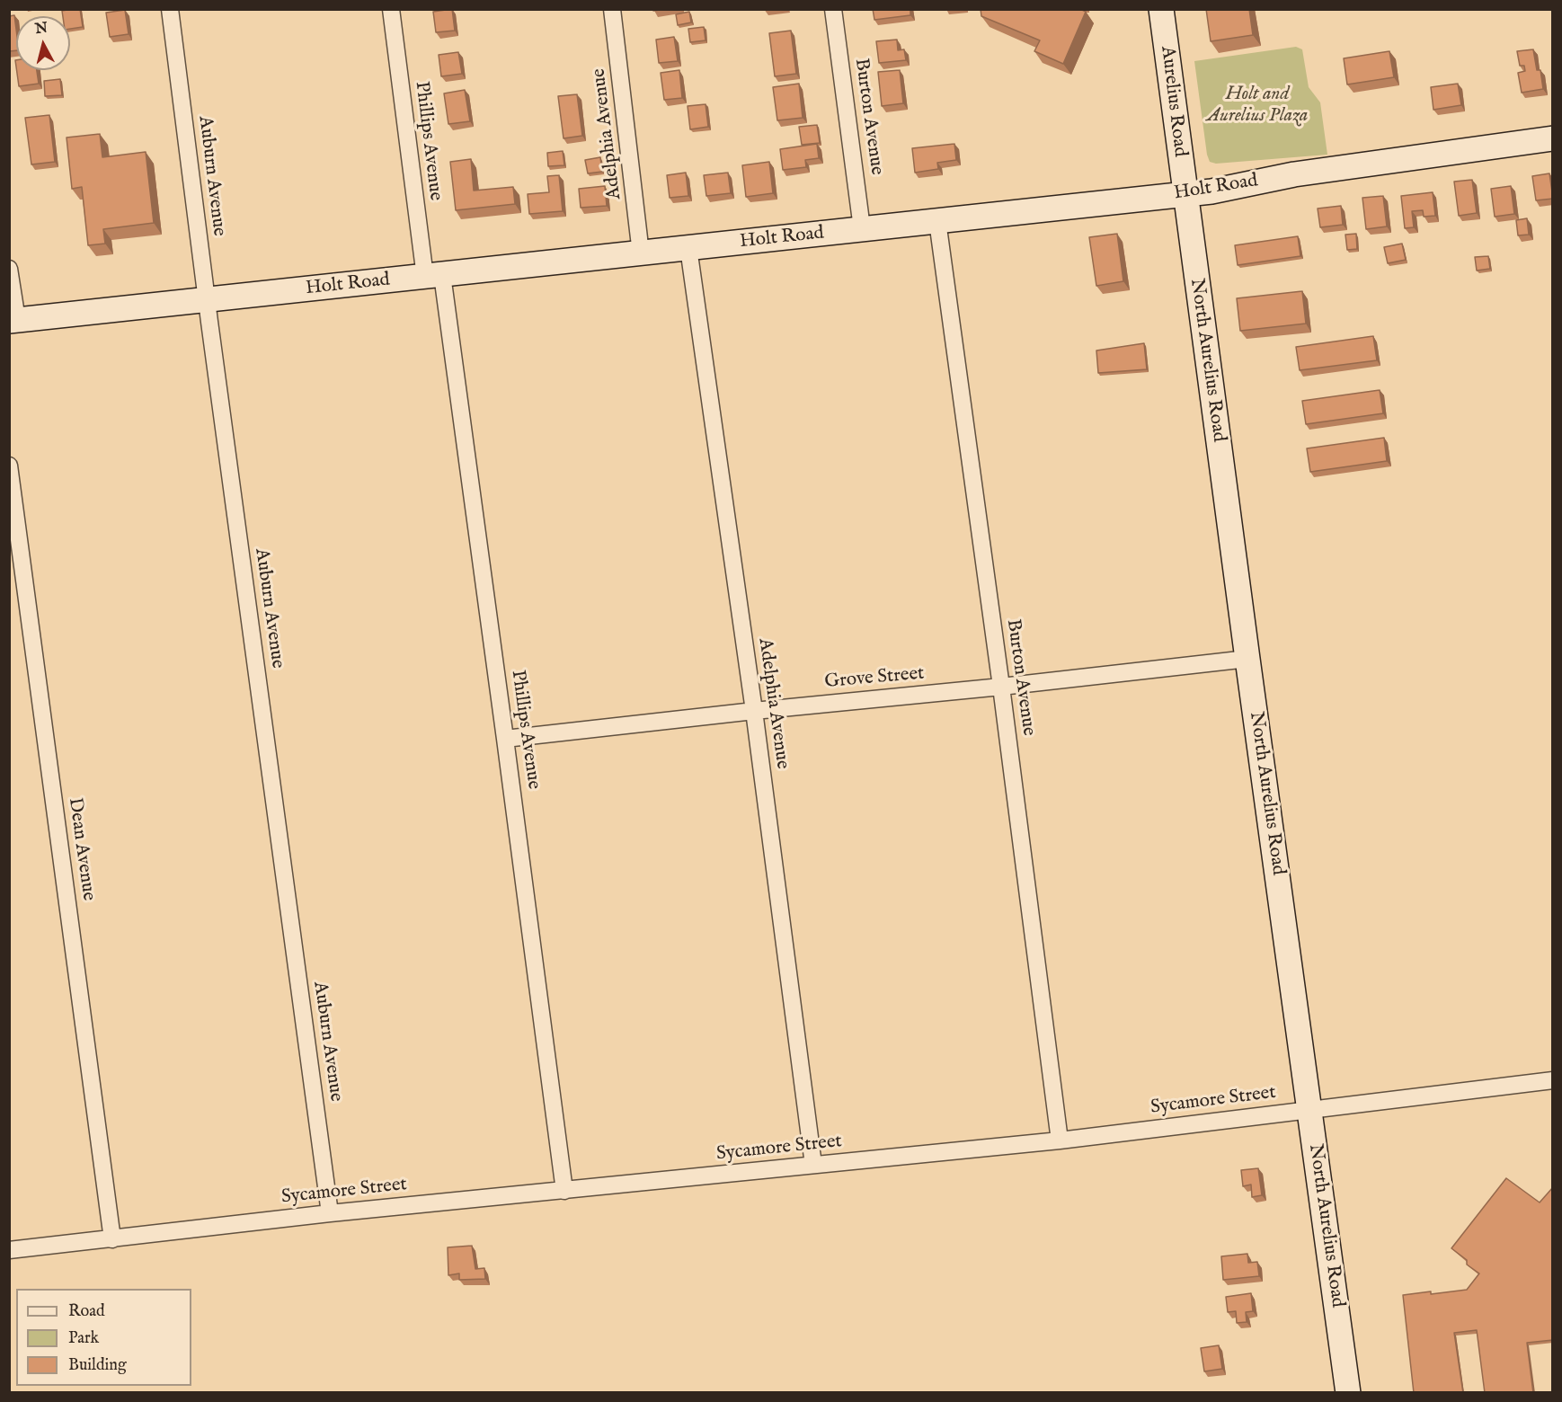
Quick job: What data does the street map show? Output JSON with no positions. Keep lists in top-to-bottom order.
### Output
{
  "streets": {
    "main road": ["Aurelius Road", "Holt Road", "North Aurelius Road"],
    "street": [
      "Burton Avenue",
      "Adelphia Avenue",
      "Phillips Avenue",
      "Auburn Avenue",
      "Grove Street",
      "Dean Avenue",
      "Sycamore Street"
    ]
  },
  "crossings": [
    ["Aurelius Road", "Holt Road"],
    ["Aurelius Road", "North Aurelius Road"],
    ["Burton Avenue", "Holt Road"],
    ["Burton Avenue", "Grove Street"],
    ["Burton Avenue", "Sycamore Street"],
    ["Adelphia Avenue", "Holt Road"],
    ["Adelphia Avenue", "Grove Street"],
    ["Adelphia Avenue", "Sycamore Street"],
    ["Phillips Avenue", "Holt Road"],
    ["Phillips Avenue", "Grove Street"],
    ["Phillips Avenue", "Sycamore Street"],
    ["Auburn Avenue", "Holt Road"],
    ["Auburn Avenue", "Sycamore Street"],
    ["Holt Road", "North Aurelius Road"],
    ["North Aurelius Road", "Grove Street"],
    ["North Aurelius Road", "Sycamore Street"],
    ["Dean Avenue", "Sycamore Street"]
  ],
  "parks": ["Holt and Aurelius Plaza"],
  "legend": ["Road", "Park", "Building"],
  "north": "top"
}
